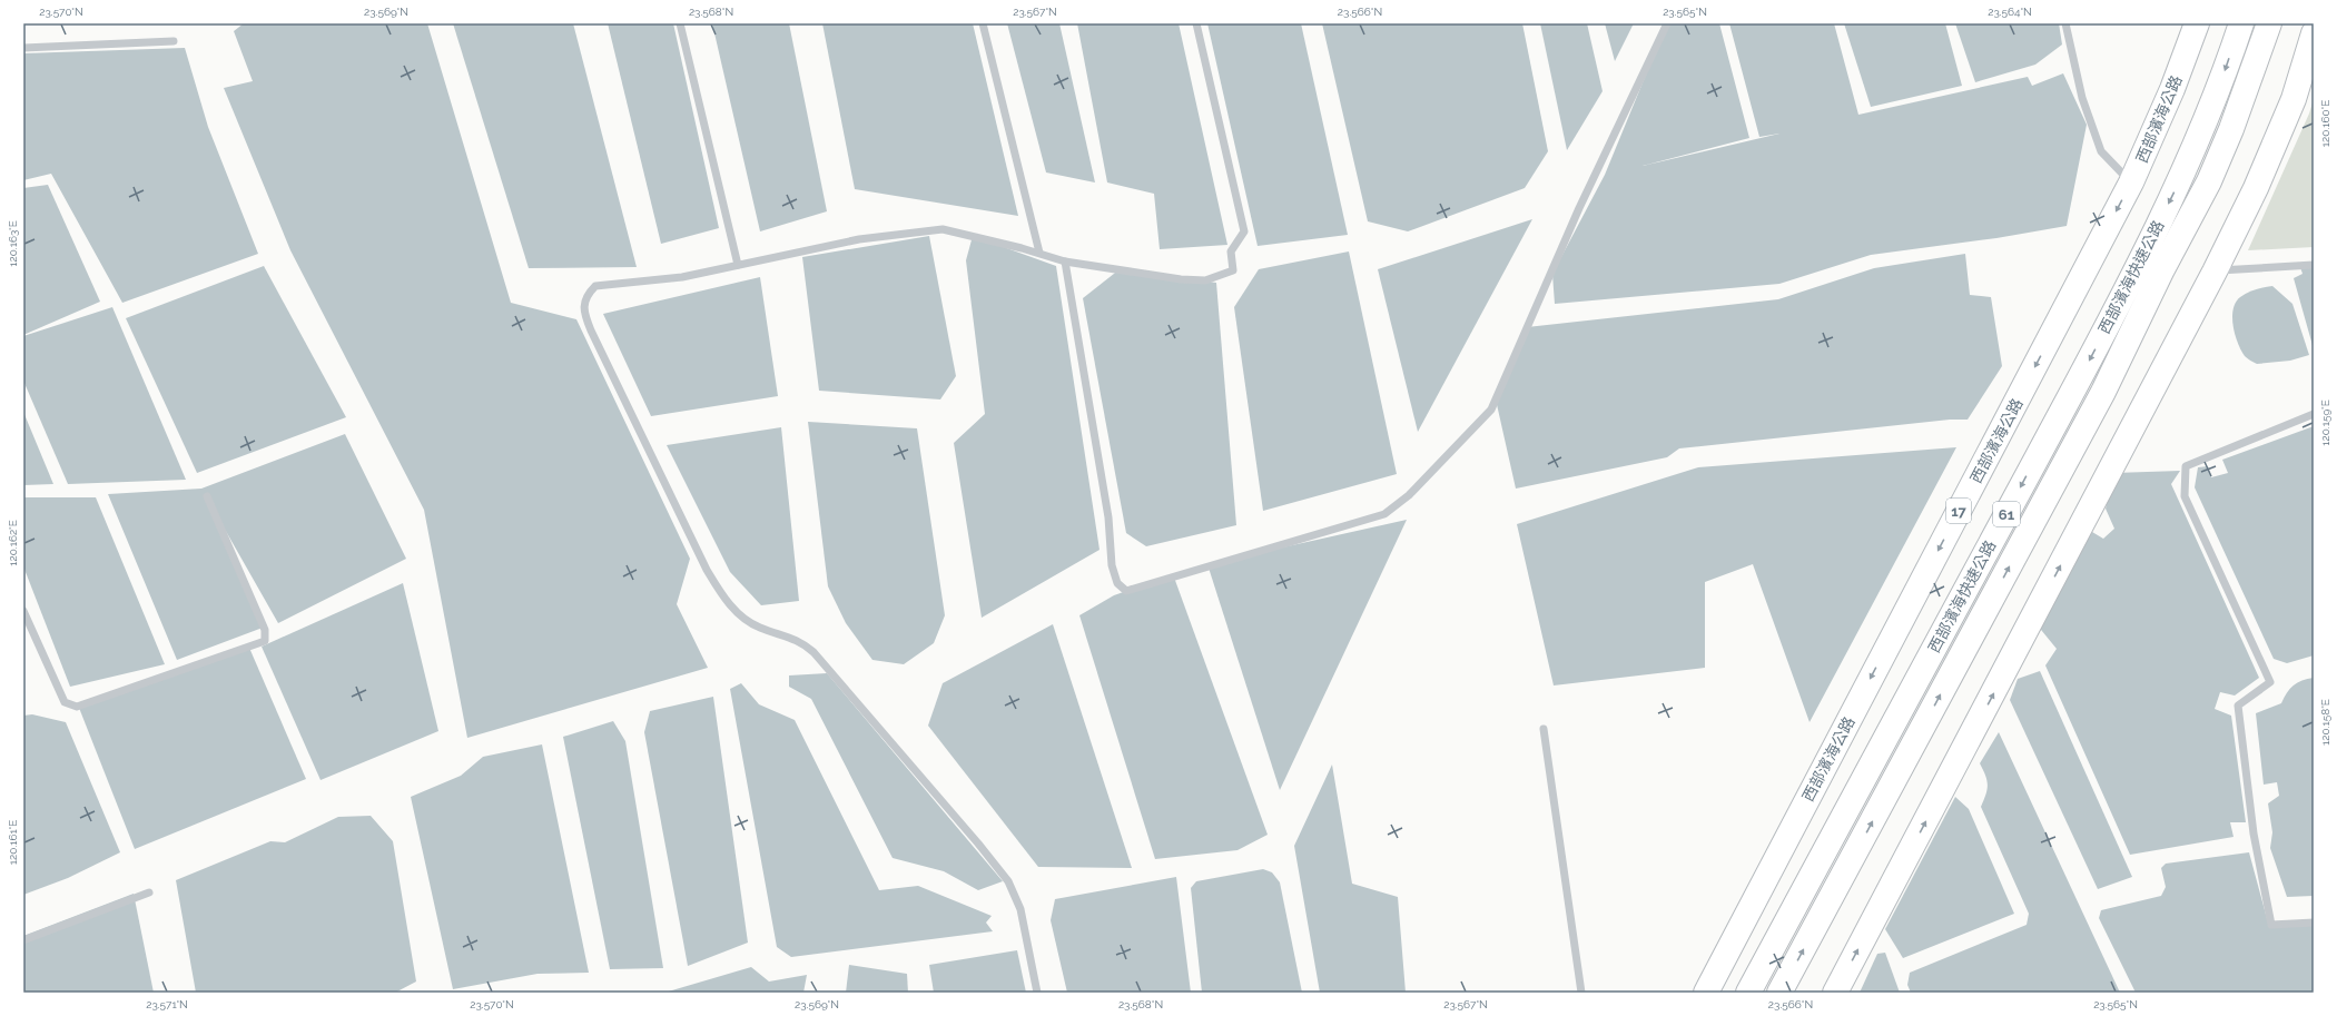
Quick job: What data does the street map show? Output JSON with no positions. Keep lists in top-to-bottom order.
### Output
{
  "streets": {
    "main road": [
      "西部濱海公路",
      "西部濱海快速公路",
      "17",
      "61"
    ]
  },
  "coordinates": [
    "23.570°N",
    "23.569°N",
    "23.568°N",
    "23.567°N",
    "23.566°N",
    "23.565°N",
    "23.564°N",
    "120.160°E",
    "120.163°E",
    "120.159°E",
    "120.162°E",
    "120.158°E",
    "120.161°E",
    "23.571°N"
  ]
}
